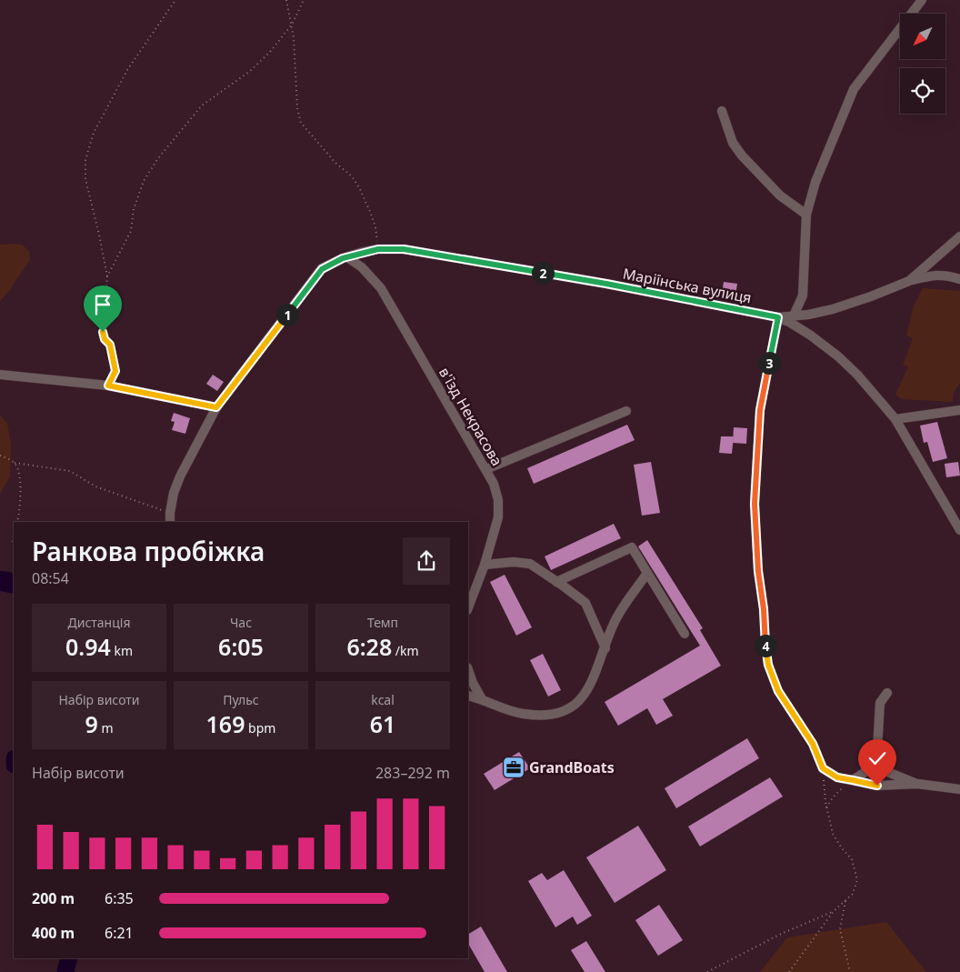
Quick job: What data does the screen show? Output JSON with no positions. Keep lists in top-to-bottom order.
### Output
{
  "streets": {
    "street": ["Маріїнська вулиця", "в'їзд Некрасова"]
  },
  "crossings": [
    ["Маріїнська вулиця", "в'їзд Некрасова"]
  ],
  "places": {
    "office": ["GrandBoats"]
  },
  "north": "bottom left",
  "page": {
    "pins": [
      "2",
      "1",
      "3",
      "4"
    ],
    "heading": ["Ранкова пробіжка", "08:54"],
    "stats": [
      ["Дистанція", "0.94 km"],
      ["Час", "6:05"],
      ["Темп", "6:28 /km"],
      ["Набір висоти", "9 m"],
      ["Пульс", "169 bpm"],
      ["kcal", "61"]
    ],
    "chart": ["Набір висоти", "283–292 m"],
    "list": [
      {
        "name": "200 m",
        "note": "6:35"
      },
      {
        "name": "400 m",
        "note": "6:21"
      }
    ]
  }
}
